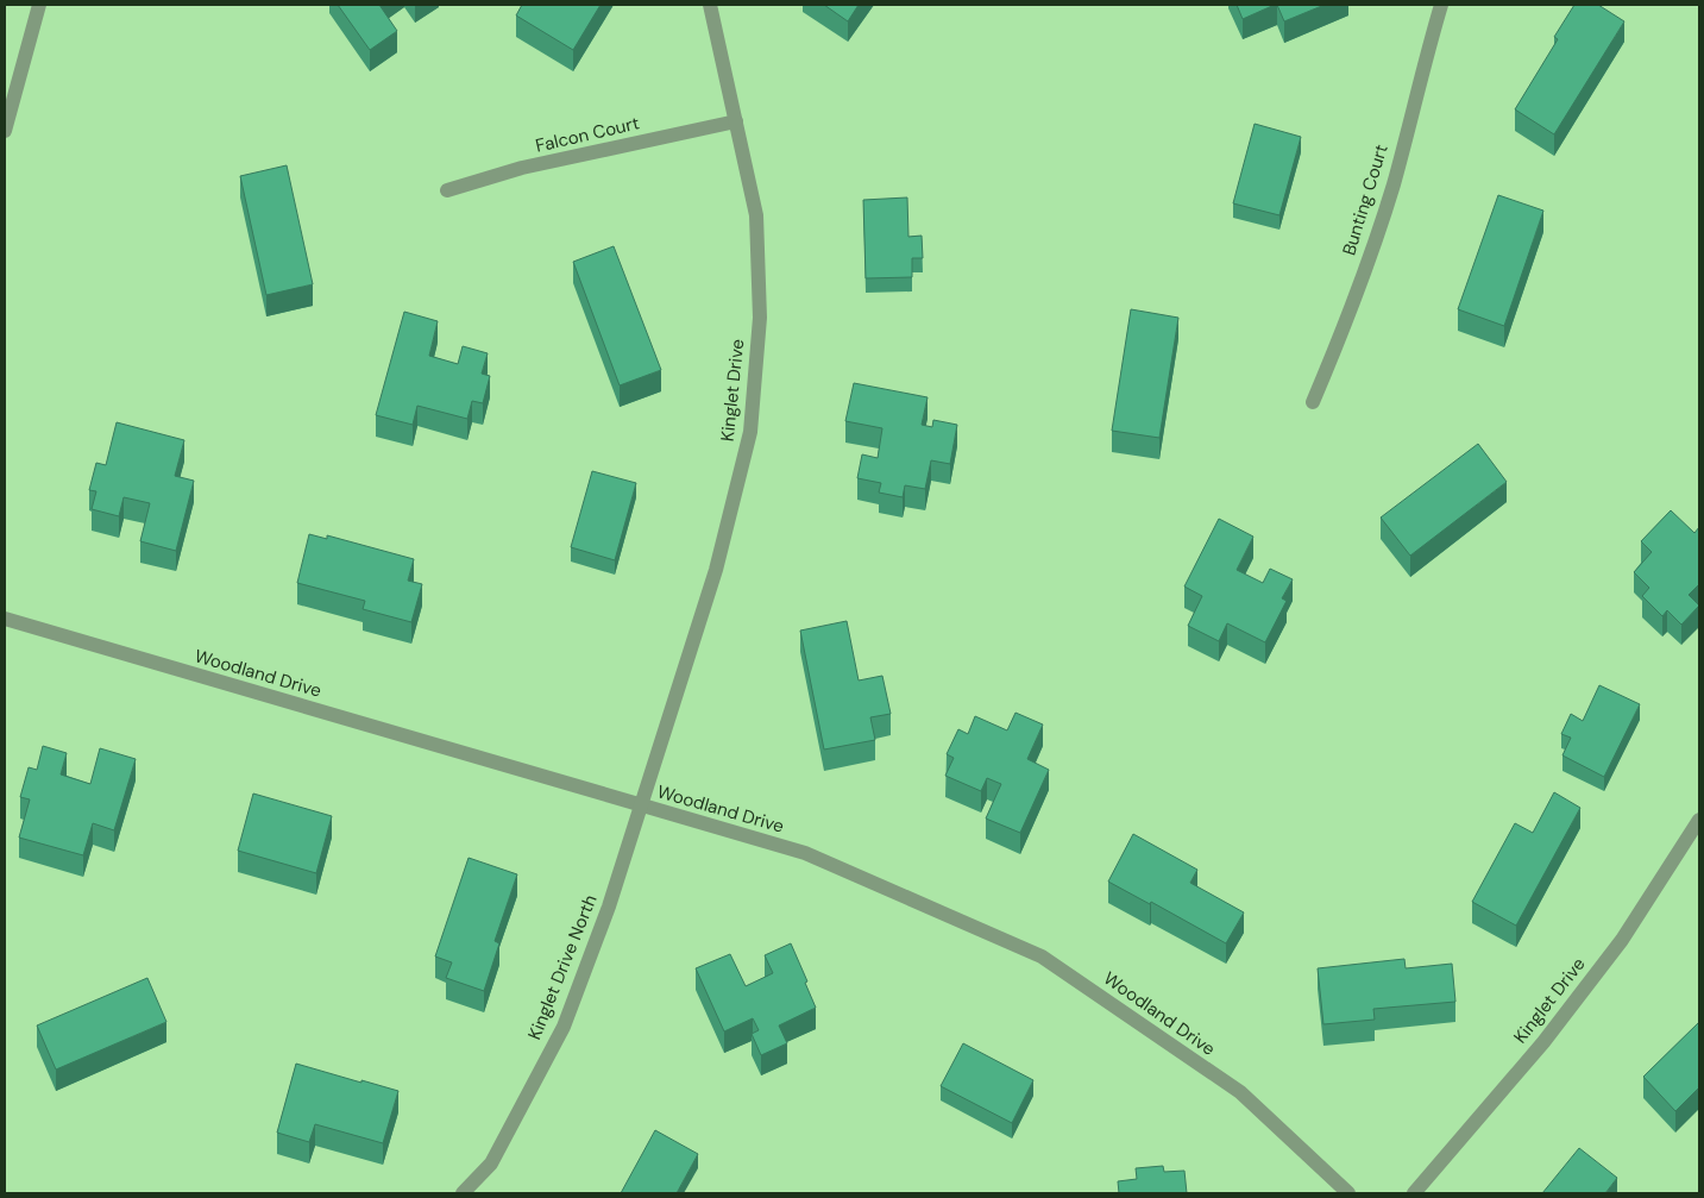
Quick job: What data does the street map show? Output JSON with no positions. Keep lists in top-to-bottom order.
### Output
{
  "streets": {
    "street": [
      "Falcon Court",
      "Bunting Court",
      "Kinglet Drive",
      "Woodland Drive",
      "Kinglet Drive North"
    ]
  },
  "crossings": [
    ["Falcon Court", "Kinglet Drive"],
    ["Kinglet Drive", "Woodland Drive"],
    ["Kinglet Drive", "Kinglet Drive North"],
    ["Woodland Drive", "Kinglet Drive North"]
  ]
}
